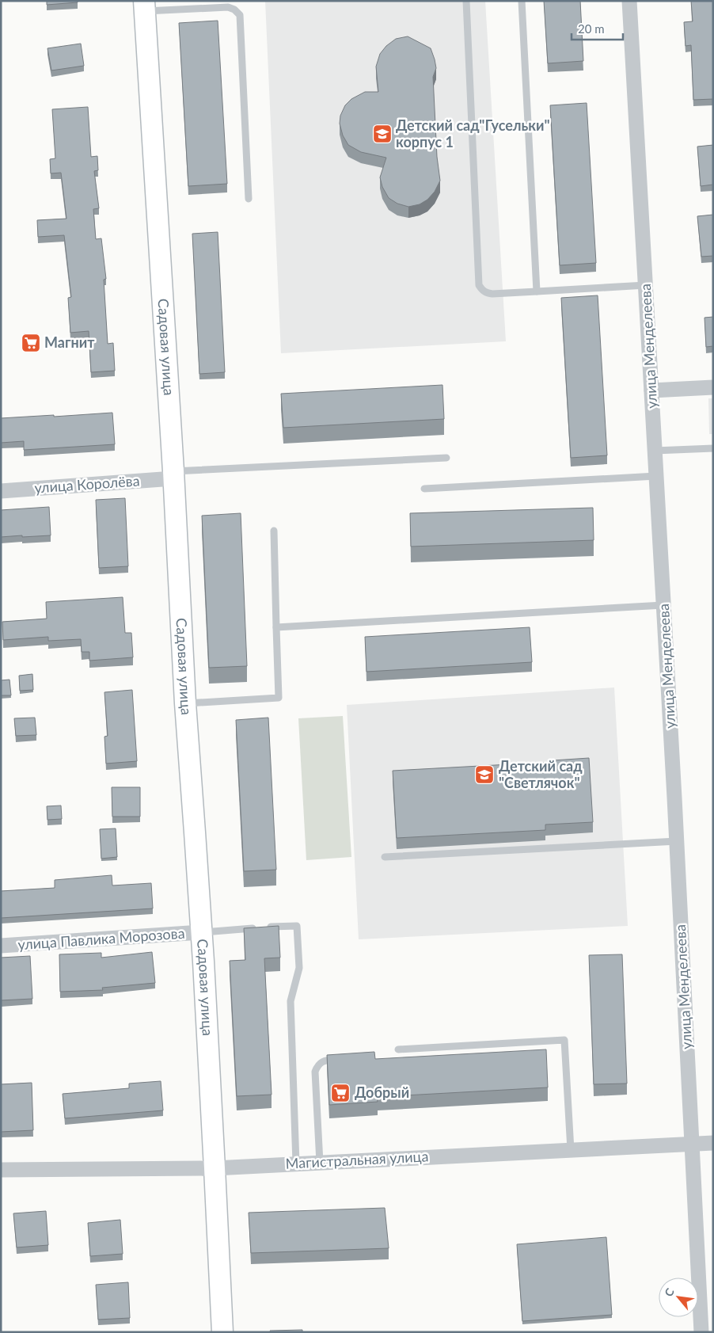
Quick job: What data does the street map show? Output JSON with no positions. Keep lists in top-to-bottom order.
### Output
{
  "streets": {
    "street": [
      "Садовая улица",
      "улица Менделеева",
      "улица Королёва",
      "улица Павлика Морозова",
      "Магистральная улица"
    ]
  },
  "crossings": [
    ["Садовая улица", "улица Королёва"],
    ["Садовая улица", "улица Павлика Морозова"],
    ["Садовая улица", "Магистральная улица"],
    ["улица Менделеева", "Магистральная улица"]
  ],
  "places": {
    "school or university": ["Детский сад\"Гусельки\" корпус 1", "Детский сад \"Светлячок\""],
    "supermarket": ["Магнит", "Добрый"]
  },
  "scale_bar": "20 m",
  "north": "top left"
}
